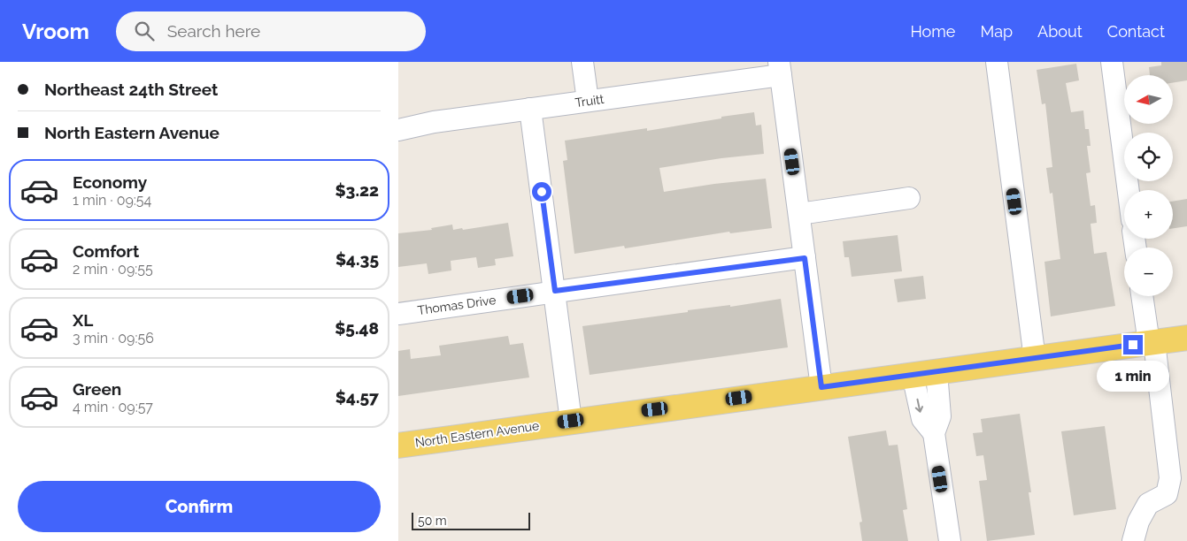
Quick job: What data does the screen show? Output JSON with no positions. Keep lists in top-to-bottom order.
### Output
{
  "streets": {
    "main road": ["North Eastern Avenue"],
    "street": ["Truitt", "Thomas Drive"]
  },
  "scale_bar": "50 m",
  "north": "left",
  "page": {
    "header": "Vroom",
    "search": "Search here",
    "nav": [
      "Home",
      "Map",
      "About",
      "Contact"
    ],
    "banner": ["Northeast 24th Street", "North Eastern Avenue"],
    "map_buttons": ["+", "−"],
    "list": [
      {
        "name": "Economy",
        "note": "1 min · 09:54",
        "value": "$3.22"
      },
      {
        "name": "Comfort",
        "note": "2 min · 09:55",
        "value": "$4.35"
      },
      {
        "name": "XL",
        "note": "3 min · 09:56",
        "value": "$5.48"
      },
      {
        "name": "Green",
        "note": "4 min · 09:57",
        "value": "$4.57"
      }
    ],
    "bubble": "1 min",
    "buttons": "Confirm",
    "scale": "50 m"
  }
}
